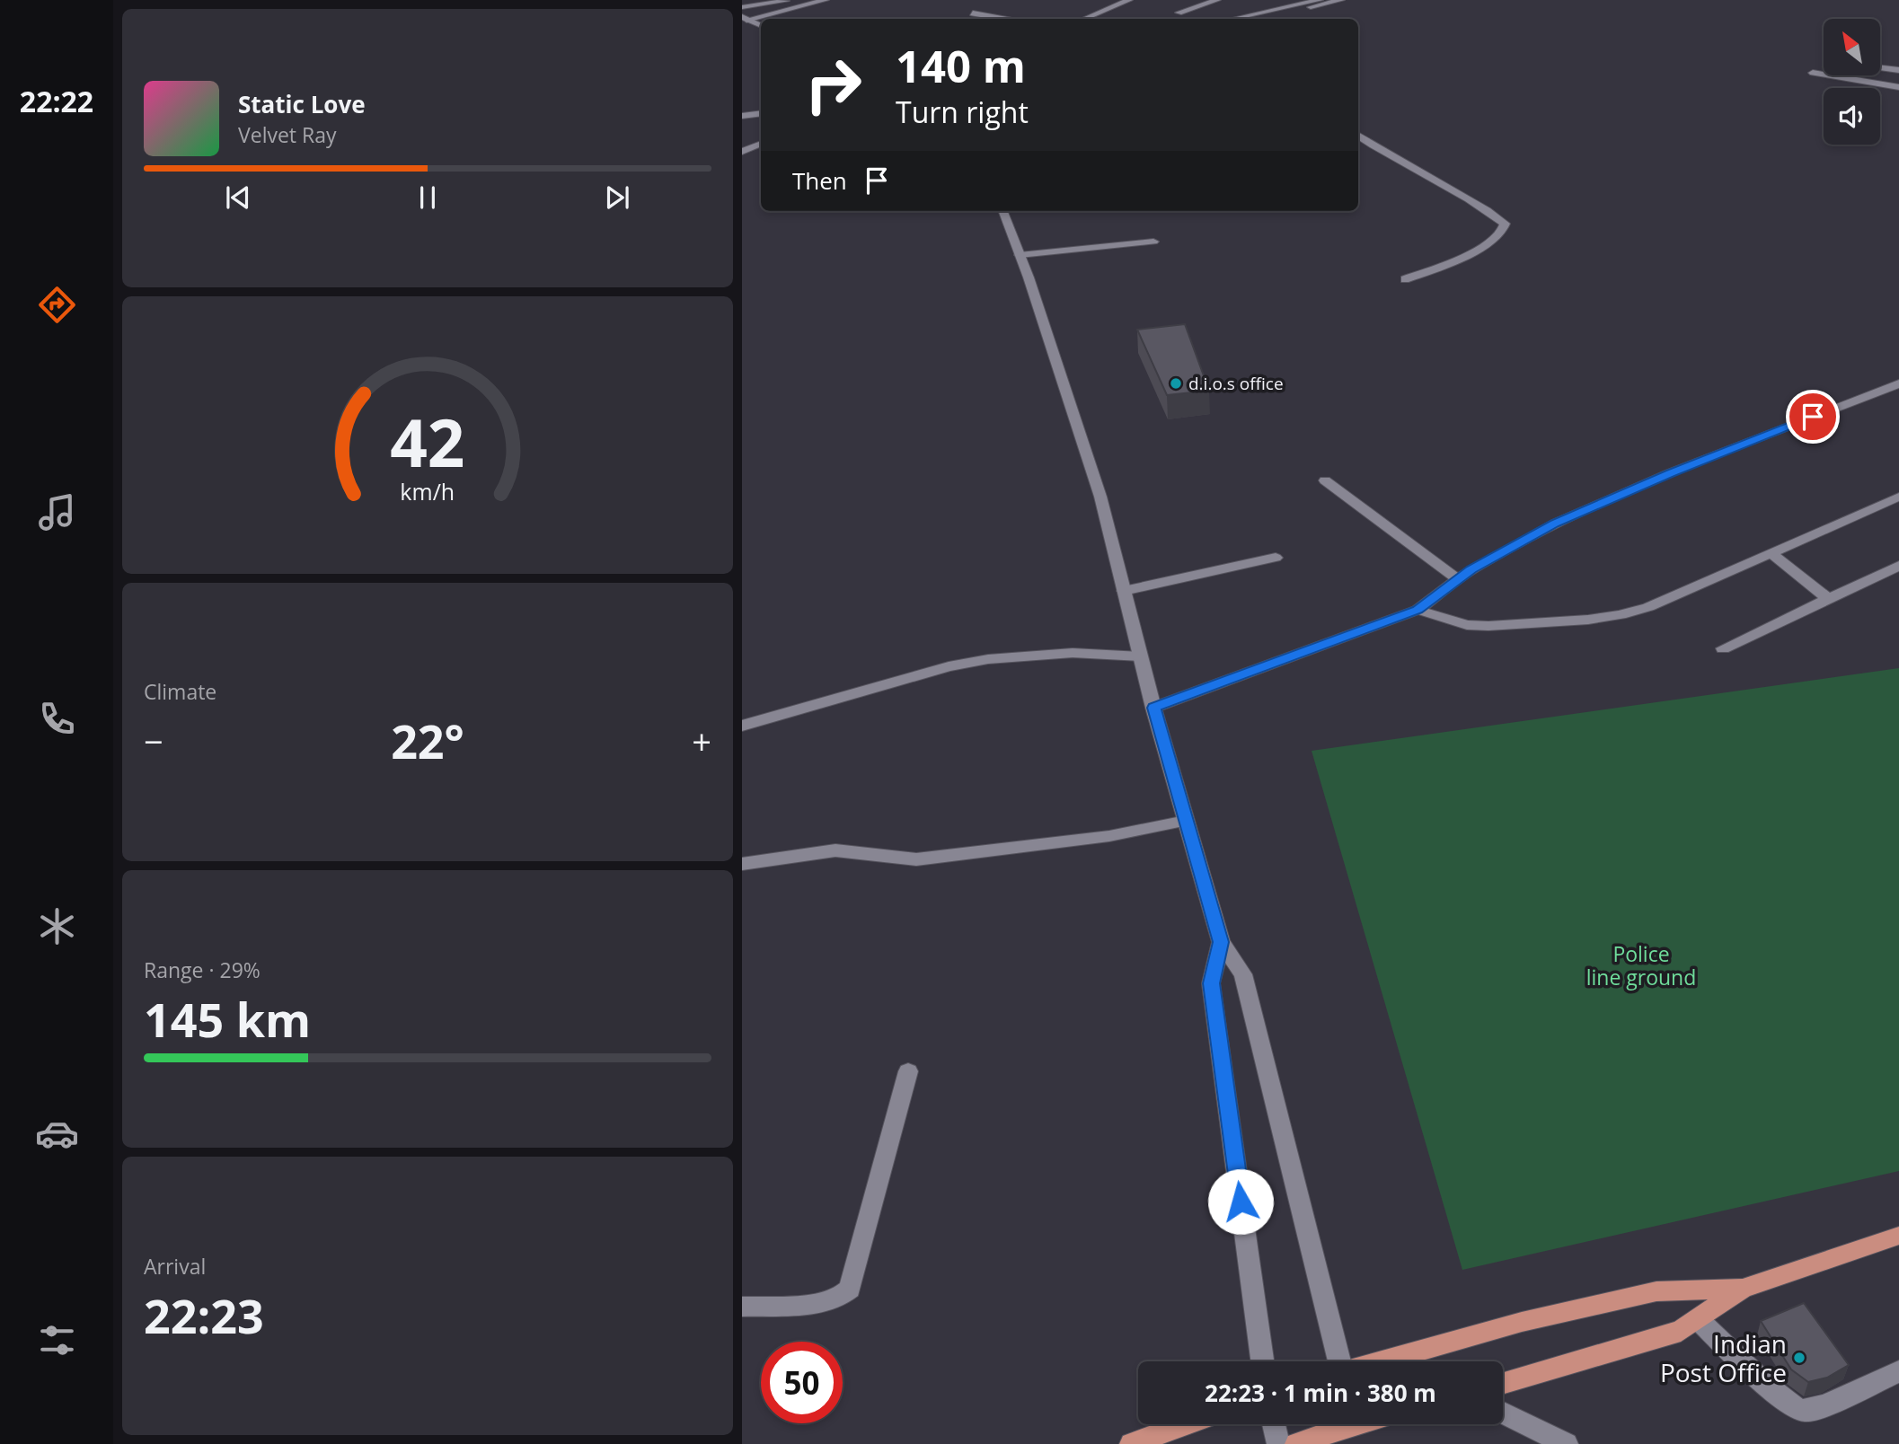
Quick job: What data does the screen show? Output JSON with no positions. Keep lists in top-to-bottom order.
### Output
{
  "parks": ["Police line ground"],
  "places": ["d.i.o.s office", "Indian Post Office"],
  "north": "top left",
  "page": {
    "tabs": "22:22",
    "turn": ["140 m", "Turn right"],
    "song": ["Static Love", "Velvet Ray"],
    "then": "Then",
    "tile": [
      "Climate",
      ["Range · 29%", "145 km"],
      ["Arrival", "22:23"]
    ],
    "heat": ["−", "22°", "+"],
    "limit": "50",
    "trip": "22:23 · 1 min · 380 m",
    "gauge": ["42", "km/h"]
  }
}
